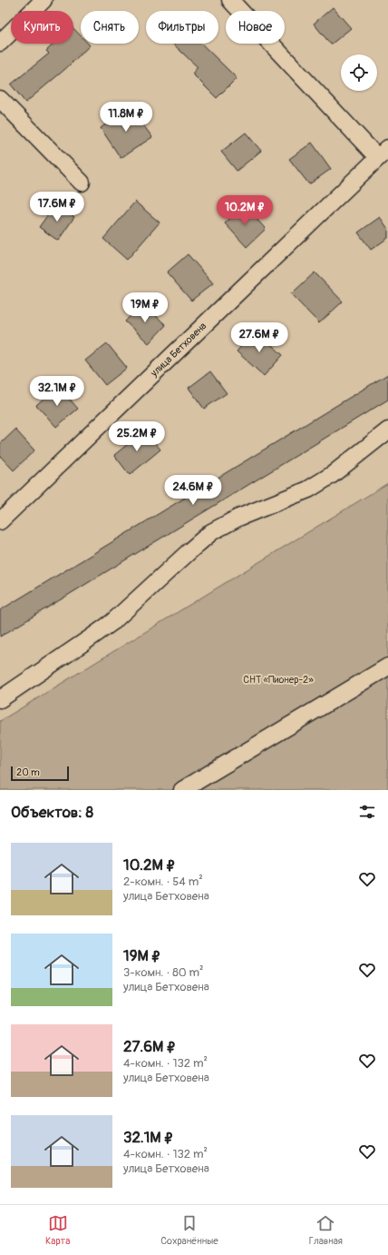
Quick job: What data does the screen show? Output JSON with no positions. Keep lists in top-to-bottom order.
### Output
{
  "streets": {
    "street": ["улица Бетховена"]
  },
  "parks": ["СНТ «Пионер-2»"],
  "scale_bar": "20 m",
  "page": {
    "chip": [
      "Купить",
      "Снять",
      "Фильтры",
      "Новое"
    ],
    "price": [
      "11.8M ₽",
      "17.6M ₽",
      "10.2M ₽",
      "19M ₽",
      "27.6M ₽",
      "32.1M ₽",
      "25.2M ₽",
      "24.6M ₽"
    ],
    "scale": "20 m",
    "heading": "Объектов: 8",
    "list": [
      {
        "name": "10.2M ₽",
        "note": "2-комн. · 54 m² · улица Бетховена"
      },
      {
        "name": "19M ₽",
        "note": "3-комн. · 80 m² · улица Бетховена"
      },
      {
        "name": "27.6M ₽",
        "note": "4-комн. · 132 m² · улица Бетховена"
      },
      {
        "name": "32.1M ₽",
        "note": "4-комн. · 132 m² · улица Бетховена"
      }
    ],
    "tabs": ["Карта", "Сохранённые", "Главная"]
  }
}
